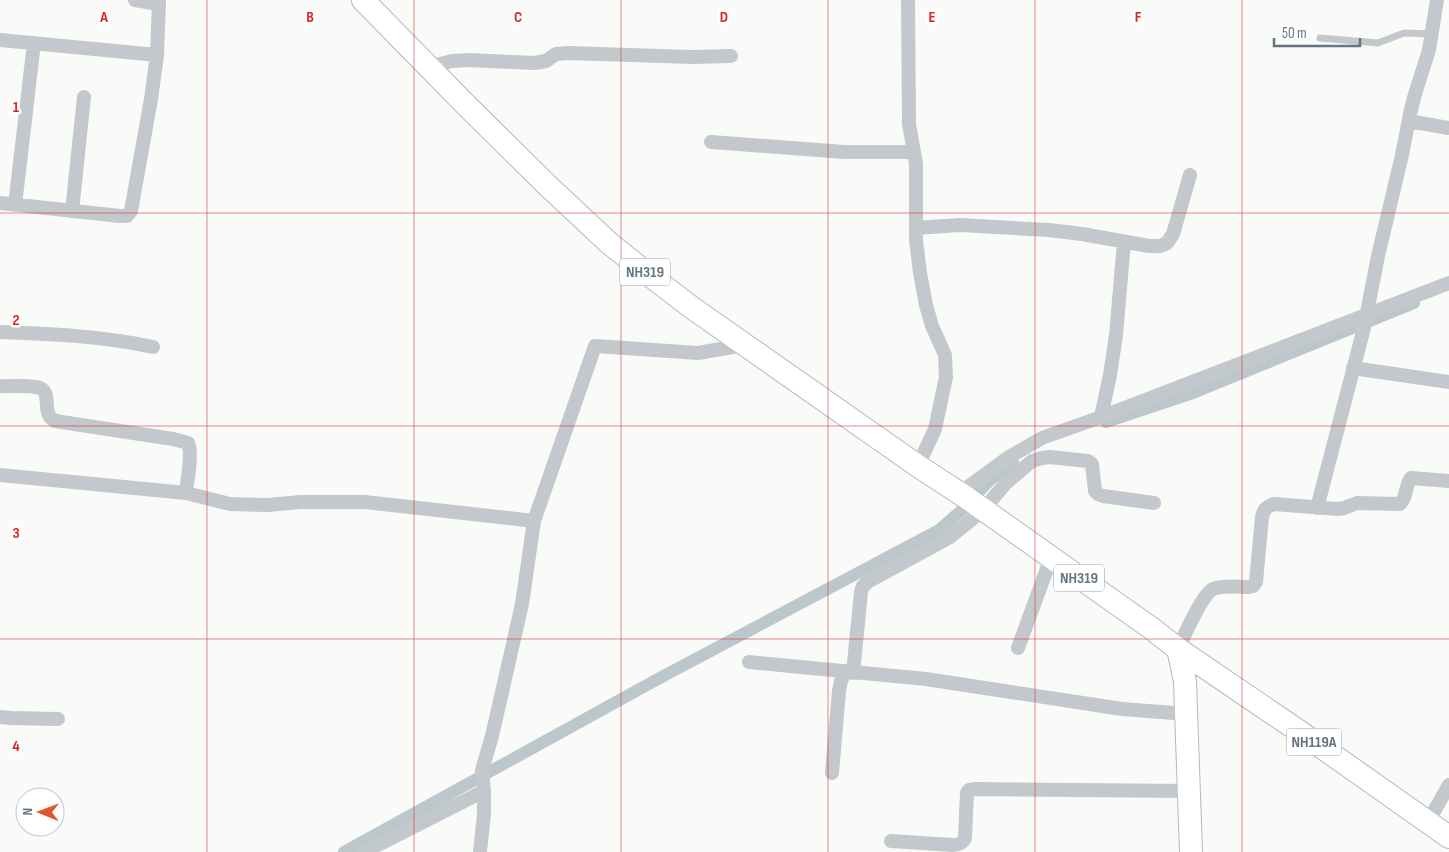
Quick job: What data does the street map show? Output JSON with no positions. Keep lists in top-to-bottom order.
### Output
{
  "streets": {
    "highway": ["NH319", "NH119A"]
  },
  "crossings": [
    ["NH319", "NH119A"]
  ],
  "scale_bar": "50 m",
  "north": "left",
  "grid": {
    "columns": [
      "A",
      "B",
      "C",
      "D",
      "E",
      "F"
    ],
    "rows": [
      "1",
      "2",
      "3",
      "4"
    ]
  }
}
